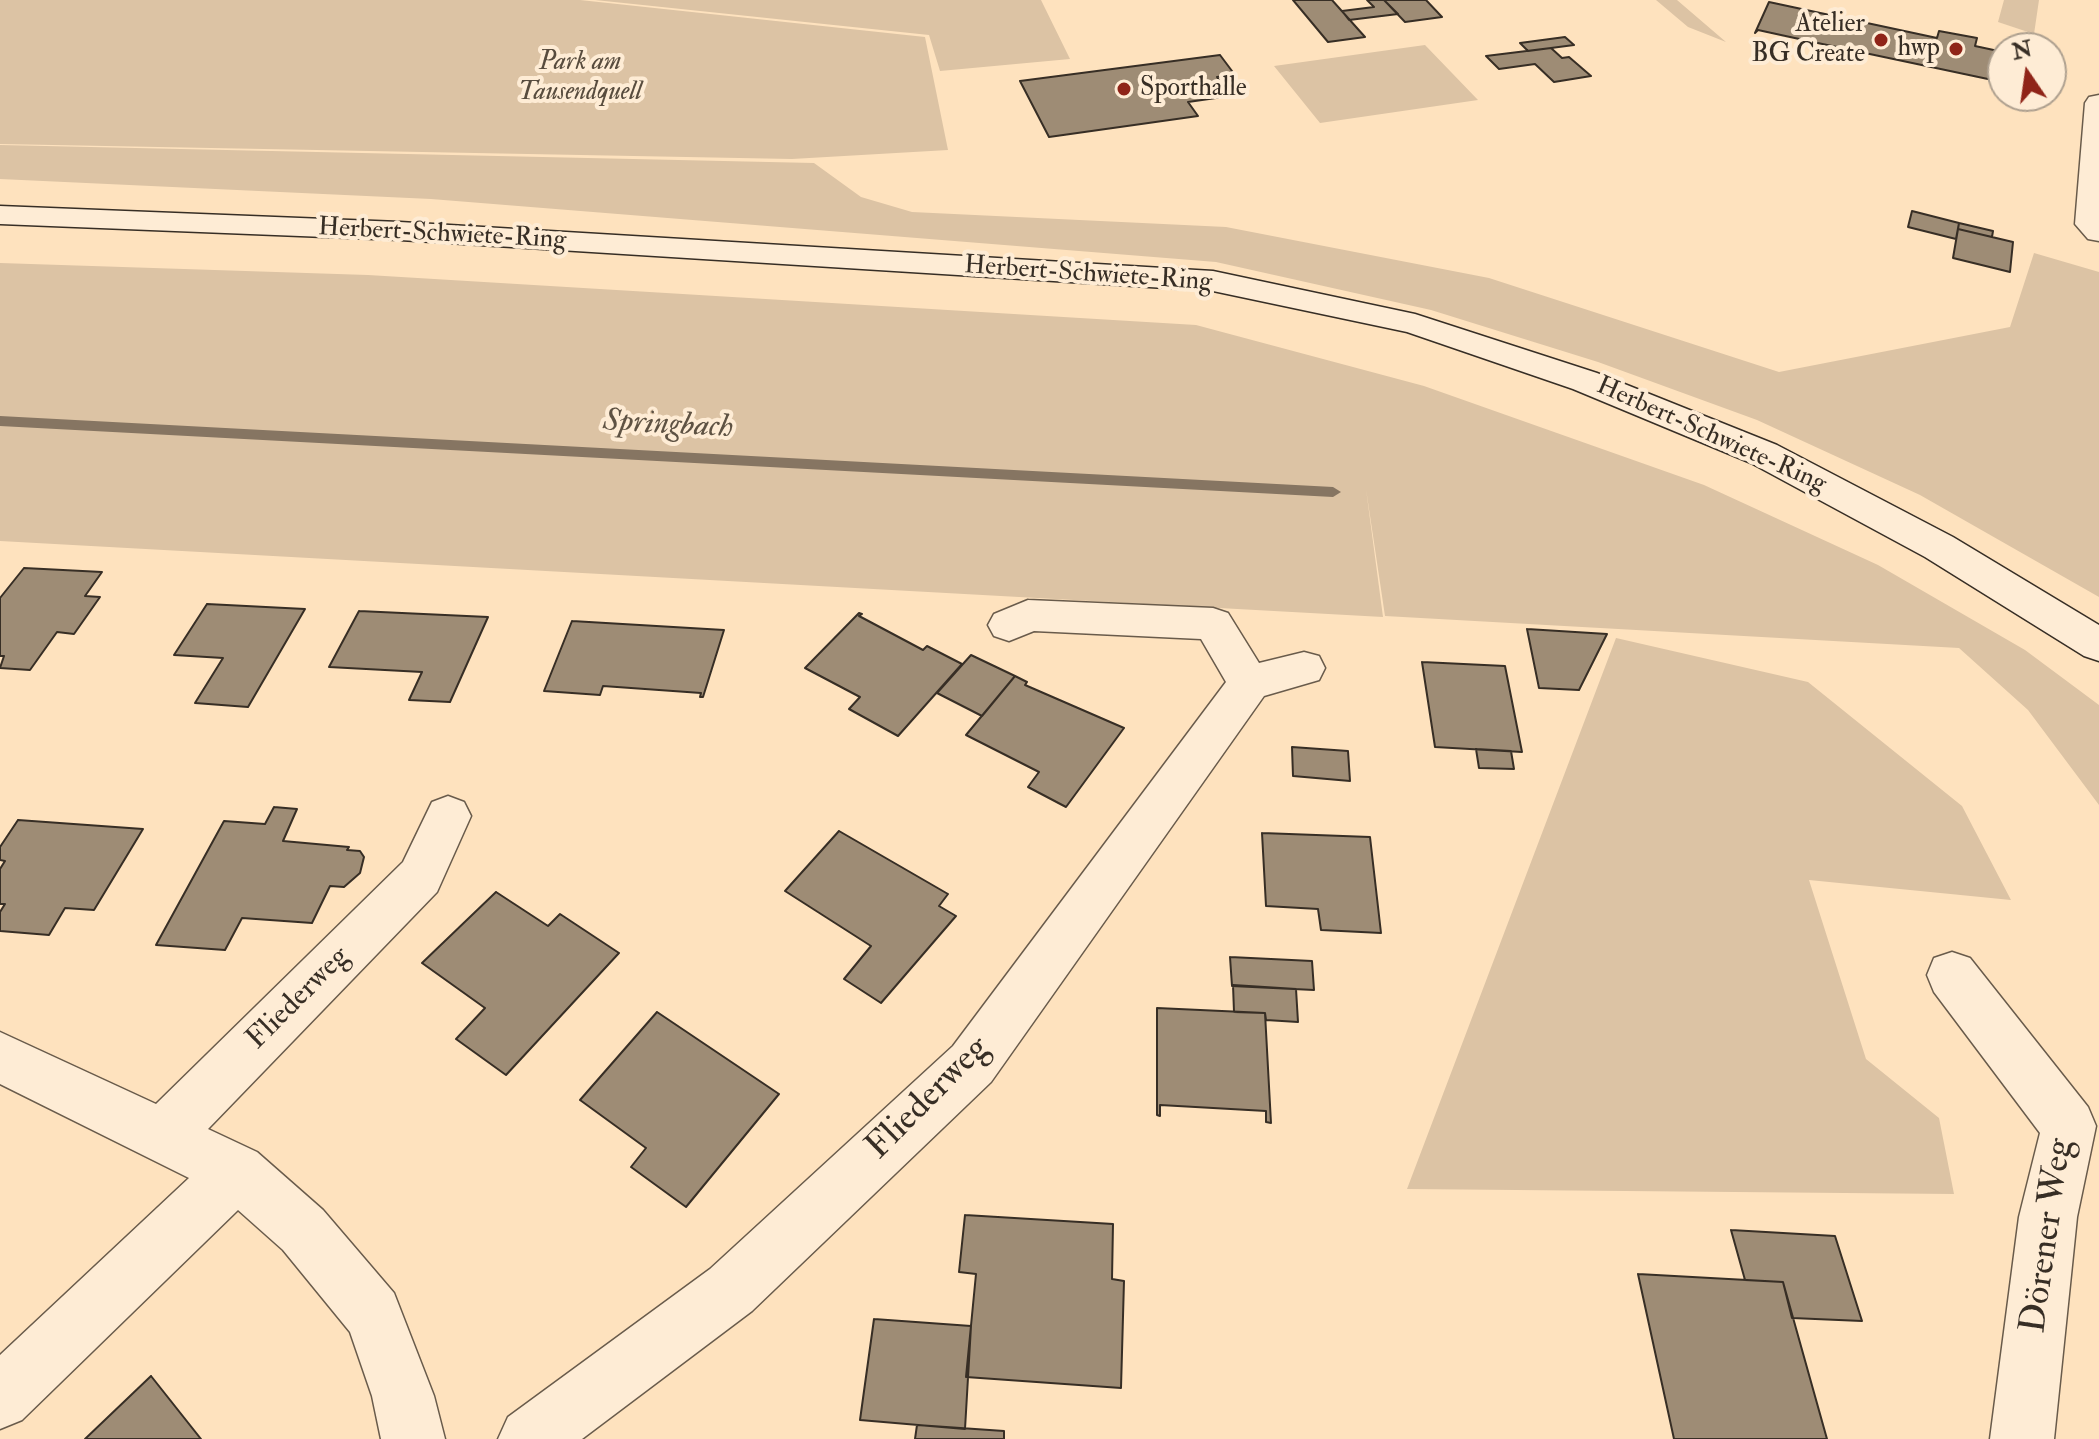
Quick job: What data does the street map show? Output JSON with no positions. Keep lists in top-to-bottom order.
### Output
{
  "streets": {
    "street": ["Herbert-Schwiete-Ring", "Fliederweg", "Dörener Weg"]
  },
  "water": ["Springbach"],
  "parks": ["Park am Tausendquell"],
  "places": ["Atelier BG Create", "hwp", "Sporthalle"],
  "north": "top"
}
